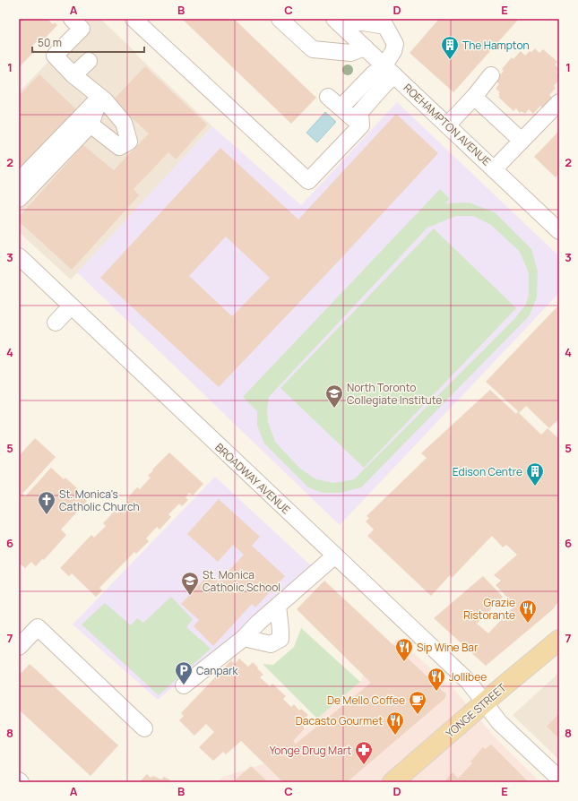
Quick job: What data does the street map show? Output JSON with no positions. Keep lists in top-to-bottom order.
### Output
{
  "streets": {
    "main road": ["YONGE STREET"],
    "street": ["ROEHAMPTON AVENUE", "BROADWAY AVENUE"]
  },
  "crossings": [
    ["BROADWAY AVENUE", "YONGE STREET"]
  ],
  "places": {
    "building": ["The Hampton", "Edison Centre"],
    "school or university": ["North Toronto Collegiate Institute", "St. Monica Catholic School"],
    "church": ["St. Monica's Catholic Church"],
    "restaurant": [
      "Grazie Ristorante",
      "Sip Wine Bar",
      "Jollibee",
      "Dacasto Gourmet"
    ],
    "parking": ["Canpark"],
    "cafe": ["De Mello Coffee"],
    "pharmacy": ["Yonge Drug Mart"]
  },
  "scale_bar": "50 m",
  "grid": {
    "columns": [
      "A",
      "B",
      "C",
      "D",
      "E"
    ],
    "rows": [
      "1",
      "2",
      "3",
      "4",
      "5",
      "6",
      "7",
      "8"
    ]
  }
}
